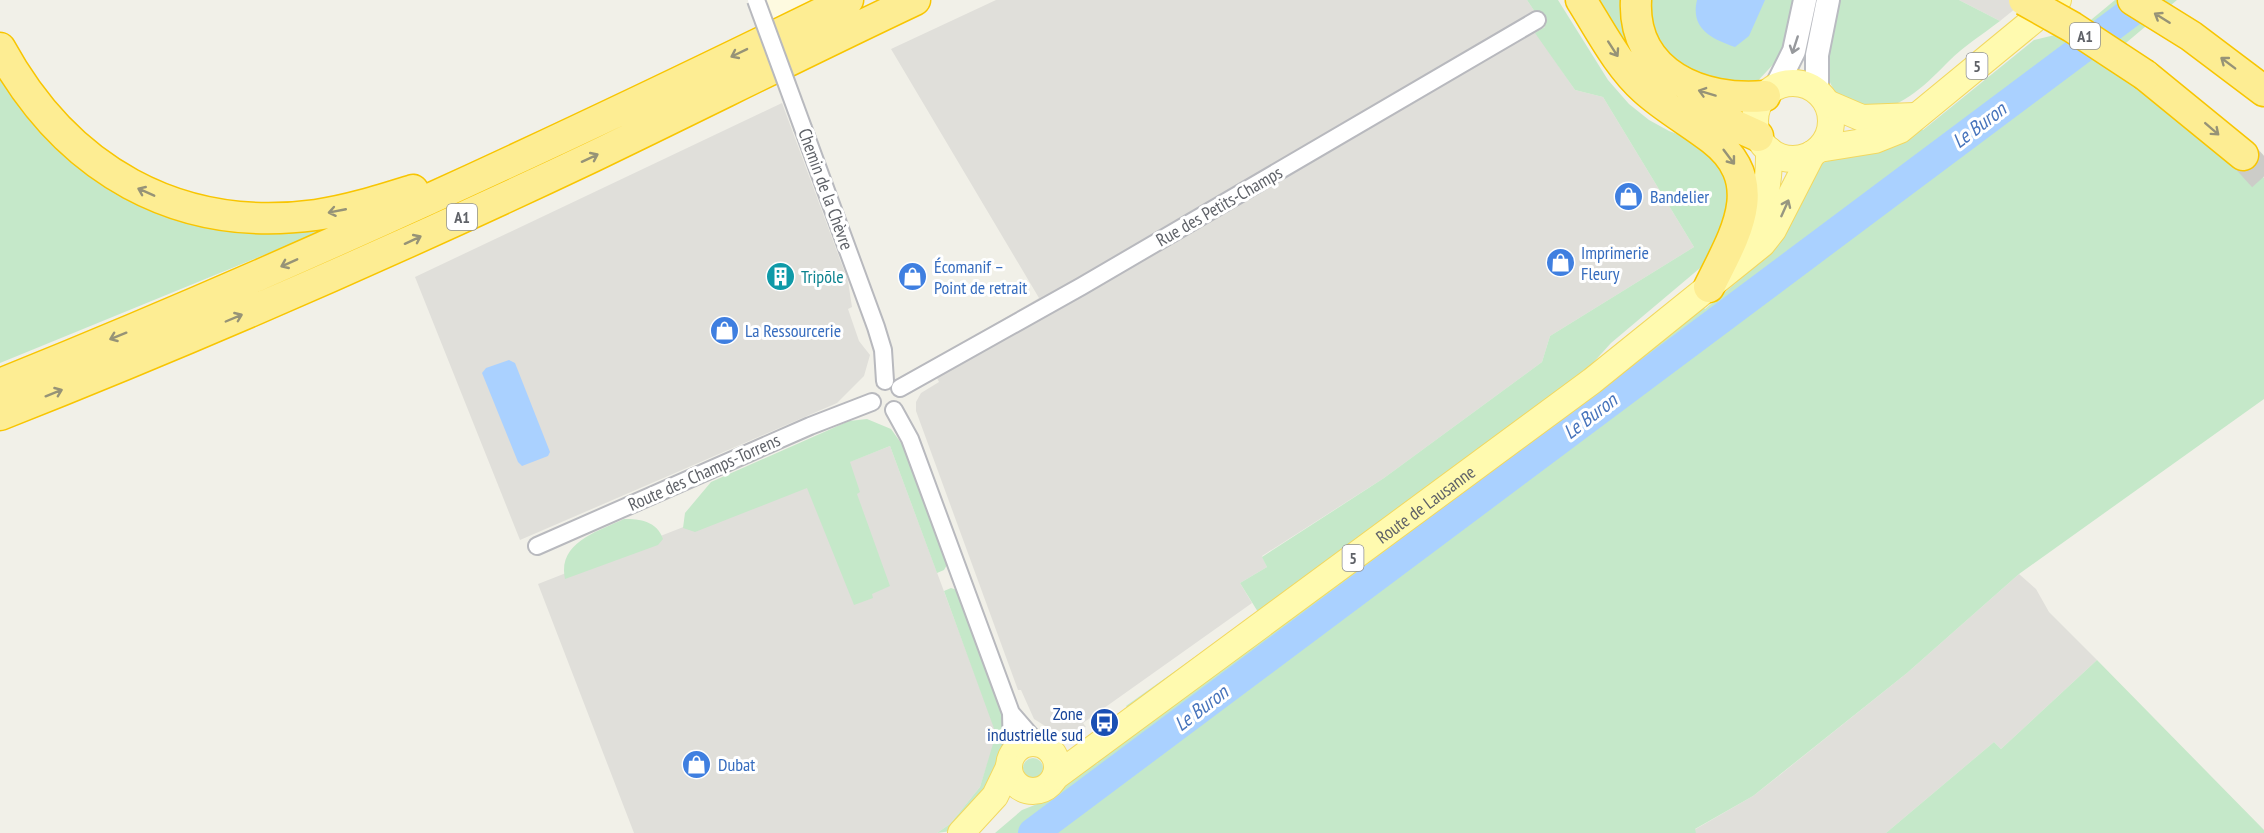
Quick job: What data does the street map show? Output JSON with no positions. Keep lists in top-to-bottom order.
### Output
{
  "streets": {
    "highway": ["A1"],
    "main road": ["5", "Route de Lausanne"],
    "street": ["Chemin de la Chèvre", "Rue des Petits-Champs", "Route des Champs-Torrens"]
  },
  "crossings": [
    ["5", "Route de Lausanne"],
    ["Chemin de la Chèvre", "Rue des Petits-Champs"],
    ["Chemin de la Chèvre", "Route des Champs-Torrens"],
    ["Rue des Petits-Champs", "Route des Champs-Torrens"]
  ],
  "water": ["Le Buron"],
  "places": {
    "shop": [
      "Bandelier",
      "Imprimerie Fleury",
      "Écomanif – Point de retrait",
      "La Ressourcerie",
      "Dubat"
    ],
    "building": ["Tripōle"],
    "bus stop": ["Zone industrielle sud"]
  }
}
